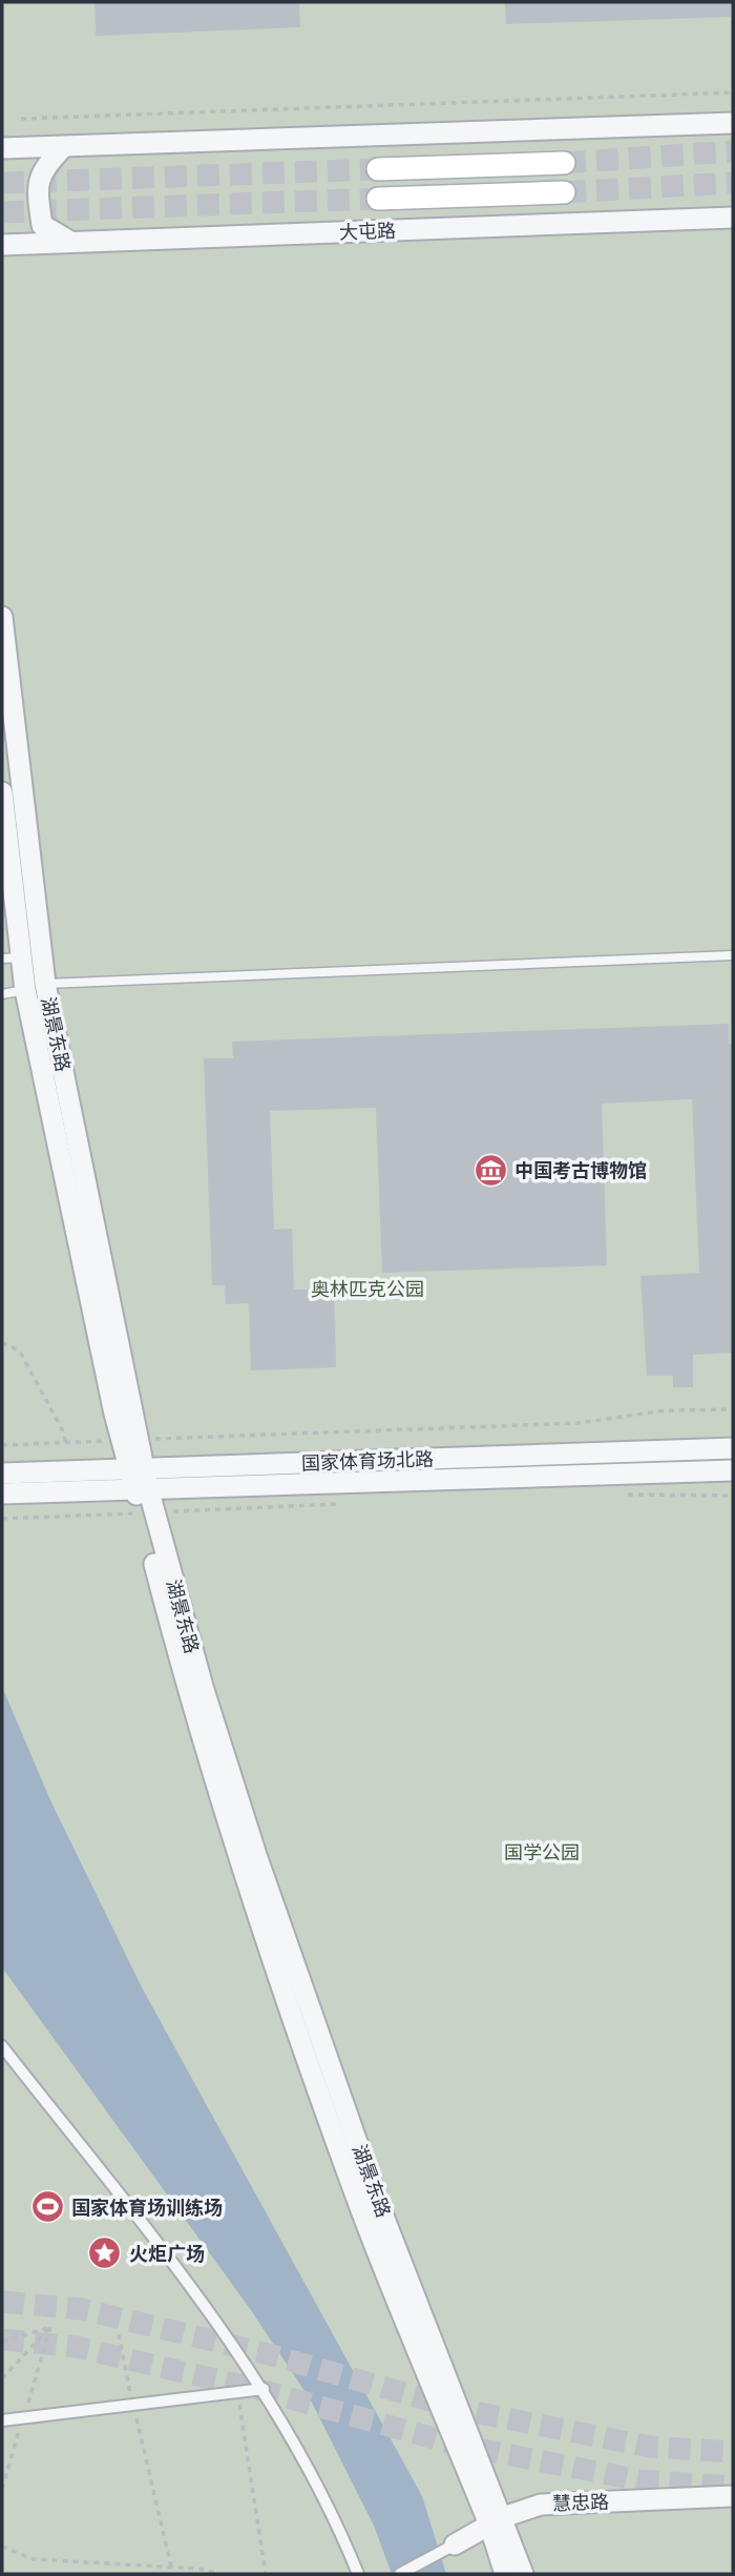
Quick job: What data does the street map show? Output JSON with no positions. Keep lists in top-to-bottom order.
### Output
{
  "streets": {
    "main road": ["大屯路"],
    "street": ["湖景东路", "国家体育场北路", "慧忠路"]
  },
  "crossings": [
    ["湖景东路", "国家体育场北路"],
    ["湖景东路", "慧忠路"]
  ],
  "parks": ["奥林匹克公园", "国学公园"],
  "places": {
    "museum": ["中国考古博物馆"],
    "sports": ["国家体育场训练场"],
    "place": ["火炬广场"]
  }
}
